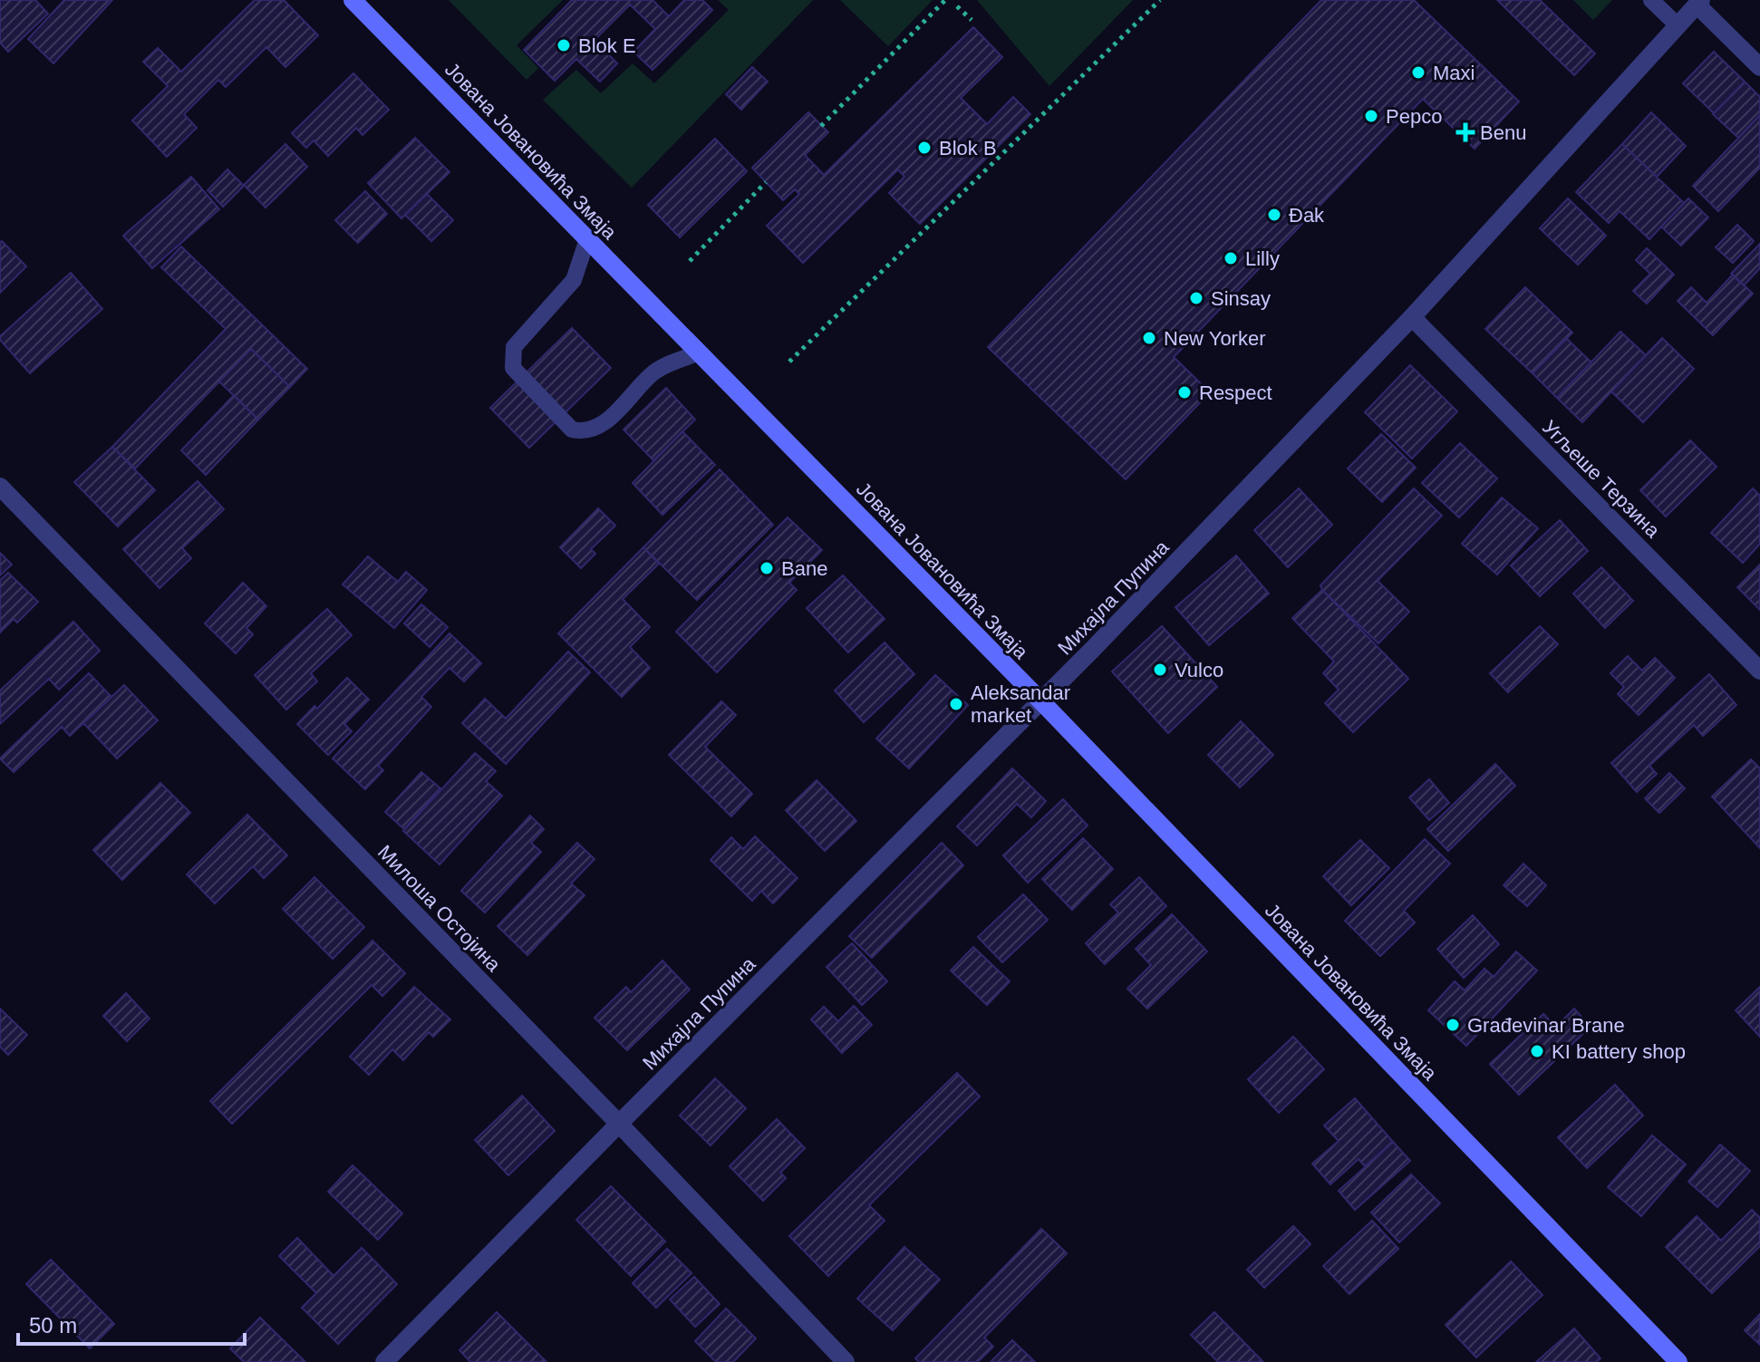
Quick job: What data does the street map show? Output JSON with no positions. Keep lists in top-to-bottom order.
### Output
{
  "streets": {
    "main road": ["Јована Јовановића Змаја"],
    "street": ["Угљеше Терзина", "Михајла Пупина", "Милоша Остојина"]
  },
  "crossings": [
    ["Јована Јовановића Змаја", "Михајла Пупина"],
    ["Угљеше Терзина", "Михајла Пупина"],
    ["Михајла Пупина", "Милоша Остојина"]
  ],
  "places": {
    "other": [
      "Blok E",
      "Maxi",
      "Pepco",
      "Blok B",
      "Đak",
      "Lilly",
      "Sinsay",
      "New Yorker",
      "Respect",
      "Bane",
      "Vulco",
      "Aleksandar market",
      "Građevinar Brane",
      "KI battery shop"
    ],
    "health": ["Benu"]
  },
  "scale_bar": "50 m"
}
